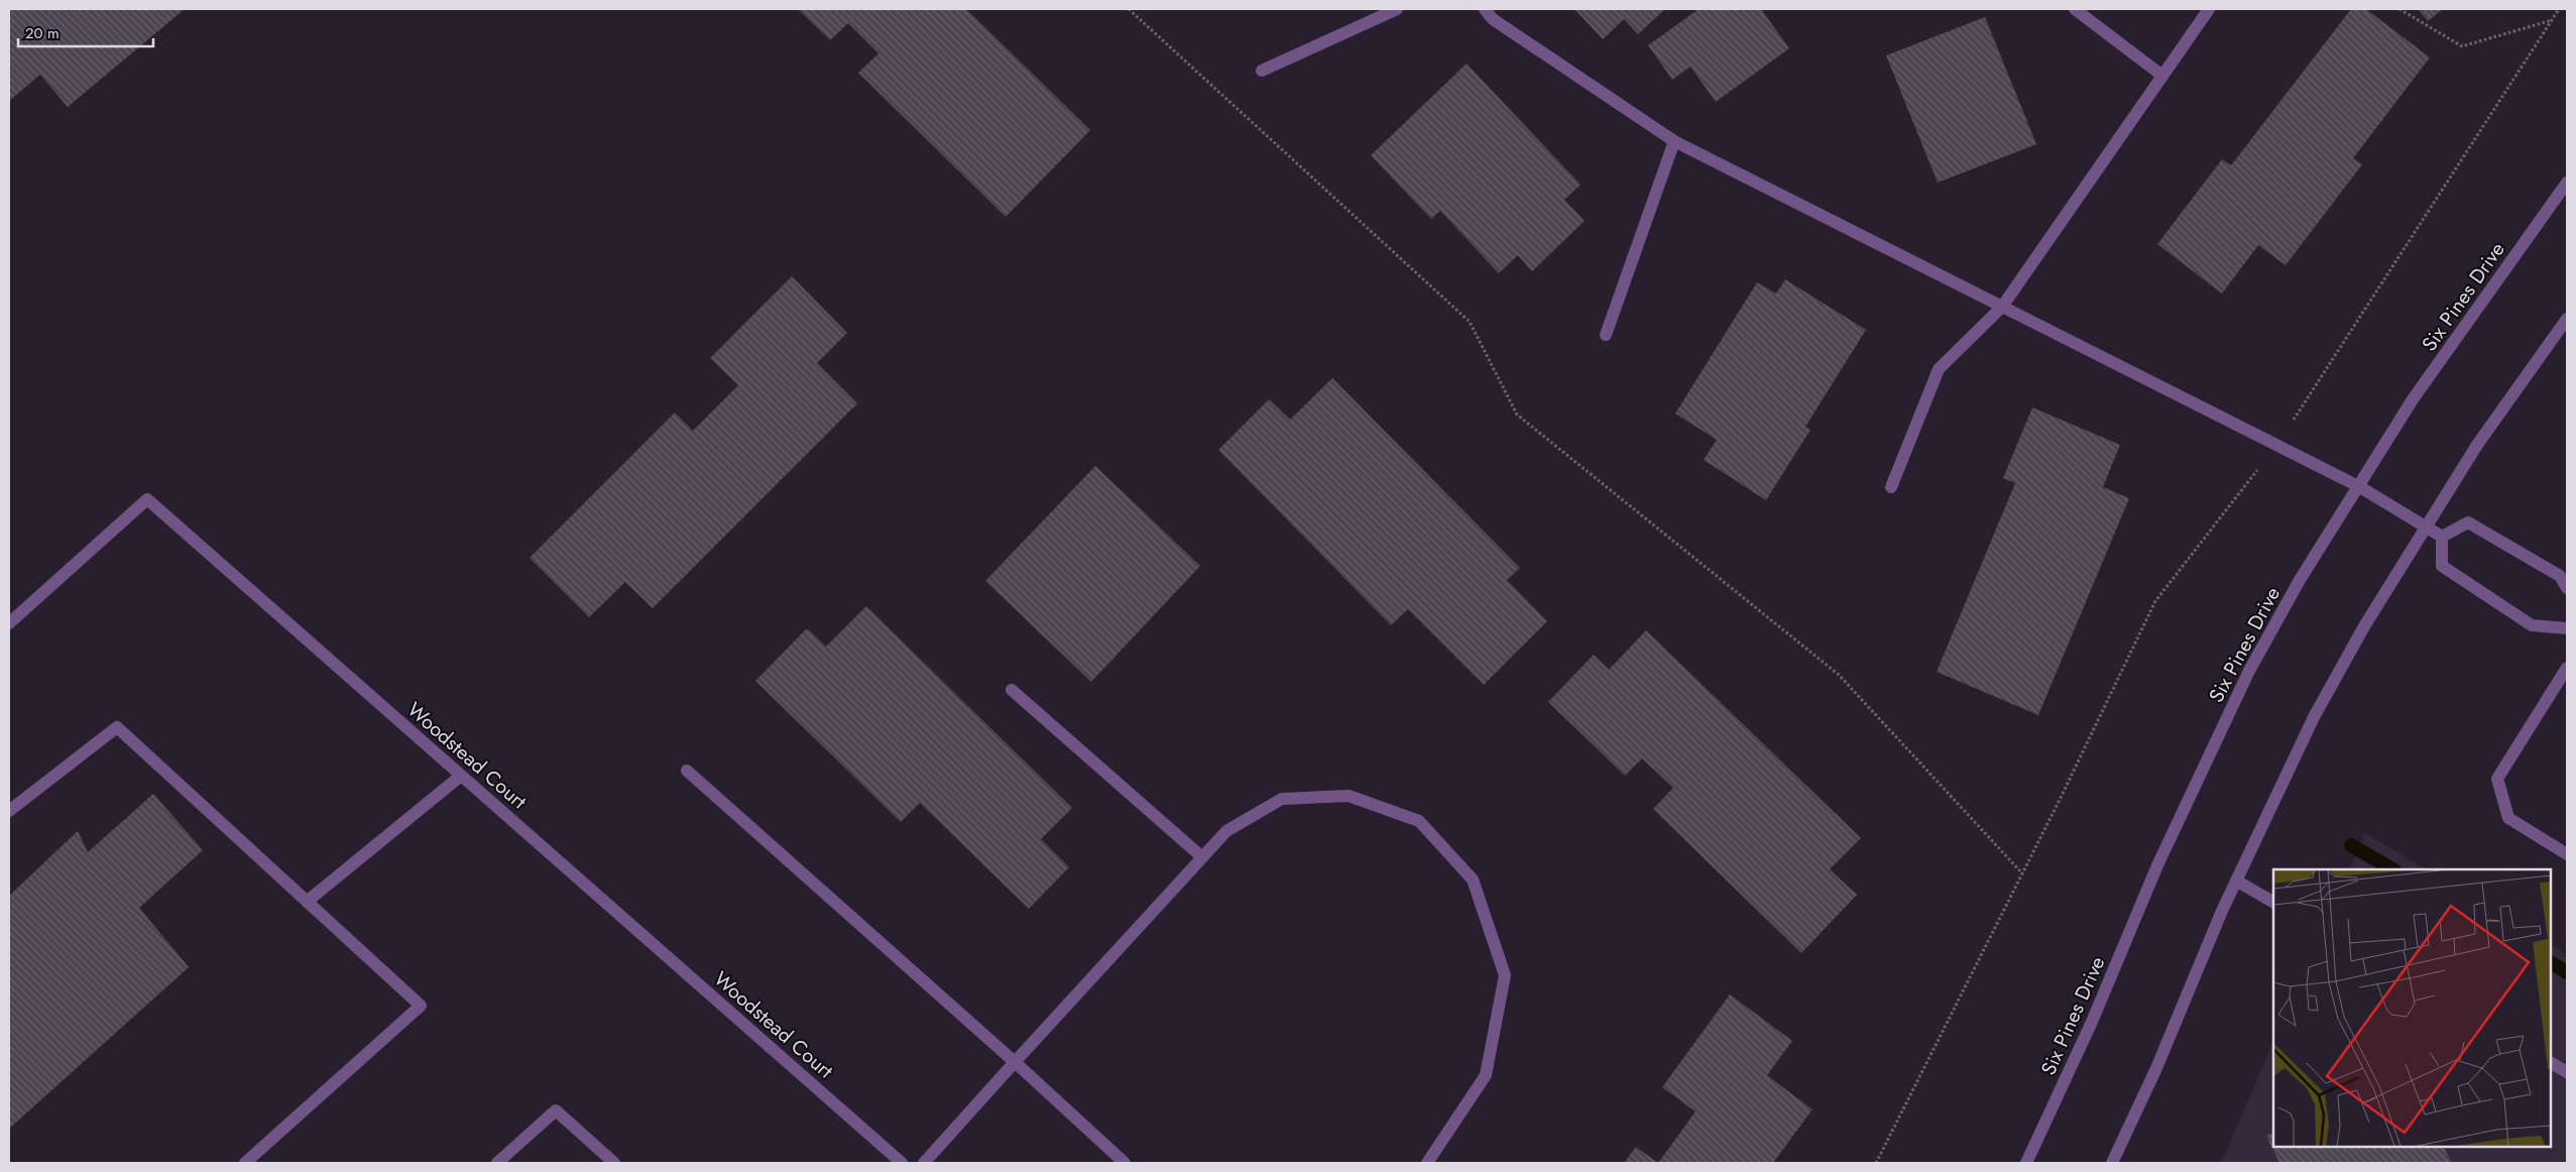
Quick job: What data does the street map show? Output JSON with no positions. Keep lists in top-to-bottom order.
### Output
{
  "streets": {
    "street": ["Six Pines Drive", "Woodstead Court"]
  },
  "scale_bar": "20 m"
}
